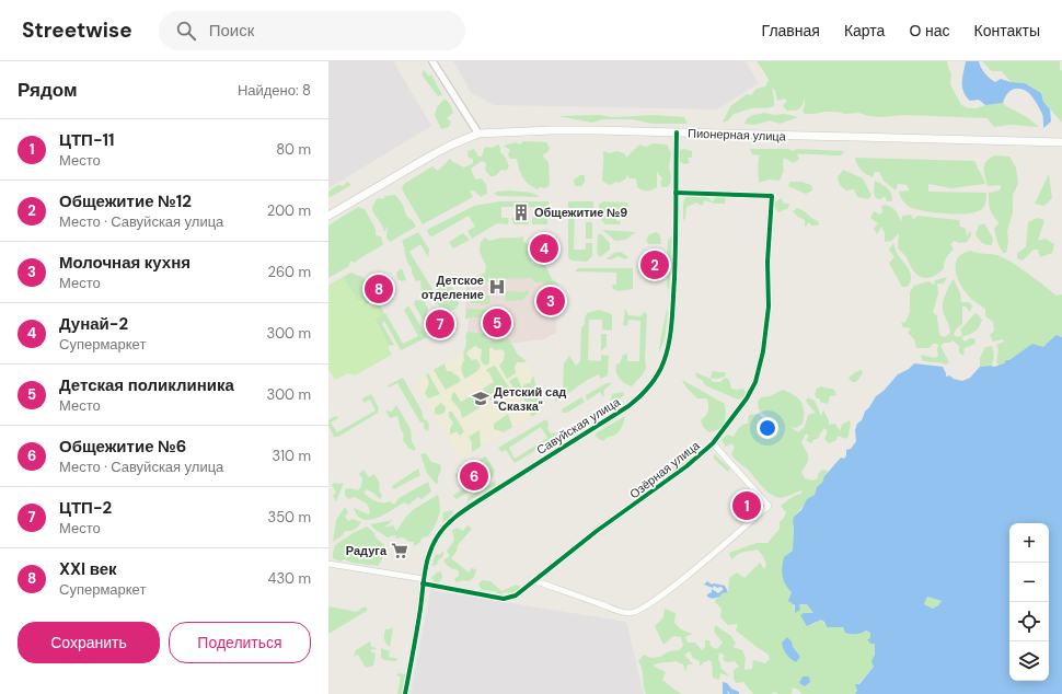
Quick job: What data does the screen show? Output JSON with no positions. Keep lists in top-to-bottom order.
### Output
{
  "streets": {
    "main road": ["Пионерная улица"],
    "street": ["Савуйская улица", "Озёрная улица"]
  },
  "crossings": [
    ["Пионерная улица", "Савуйская улица"],
    ["Савуйская улица", "Озёрная улица"]
  ],
  "places": {
    "building": ["Общежитие №9"],
    "hospital": ["Детское отделение"],
    "school or university": ["Детский сад \"Сказка\""],
    "supermarket": ["Радуга"]
  },
  "page": {
    "header": "Streetwise",
    "search": "Поиск",
    "nav": [
      "Главная",
      "Карта",
      "О нас",
      "Контакты"
    ],
    "heading": ["Рядом", "Найдено: 8"],
    "list": [
      {
        "mark": "1",
        "name": "ЦТП-11",
        "note": "Место",
        "value": "80 m"
      },
      {
        "mark": "2",
        "name": "Общежитие №12",
        "note": "Место · Савуйская улица",
        "value": "200 m"
      },
      {
        "mark": "3",
        "name": "Молочная кухня",
        "note": "Место",
        "value": "260 m"
      },
      {
        "mark": "4",
        "name": "Дунай-2",
        "note": "Супермаркет",
        "value": "300 m"
      },
      {
        "mark": "5",
        "name": "Детская поликлиника",
        "note": "Место",
        "value": "300 m"
      },
      {
        "mark": "6",
        "name": "Общежитие №6",
        "note": "Место · Савуйская улица",
        "value": "310 m"
      },
      {
        "mark": "7",
        "name": "ЦТП-2",
        "note": "Место",
        "value": "350 m"
      },
      {
        "mark": "8",
        "name": "XXI век",
        "note": "Супермаркет",
        "value": "430 m"
      }
    ],
    "pins": [
      "4",
      "2",
      "8",
      "3",
      "5",
      "7",
      "6",
      "1"
    ],
    "map_buttons": ["+", "−"],
    "buttons": ["Сохранить", "Поделиться"]
  }
}
